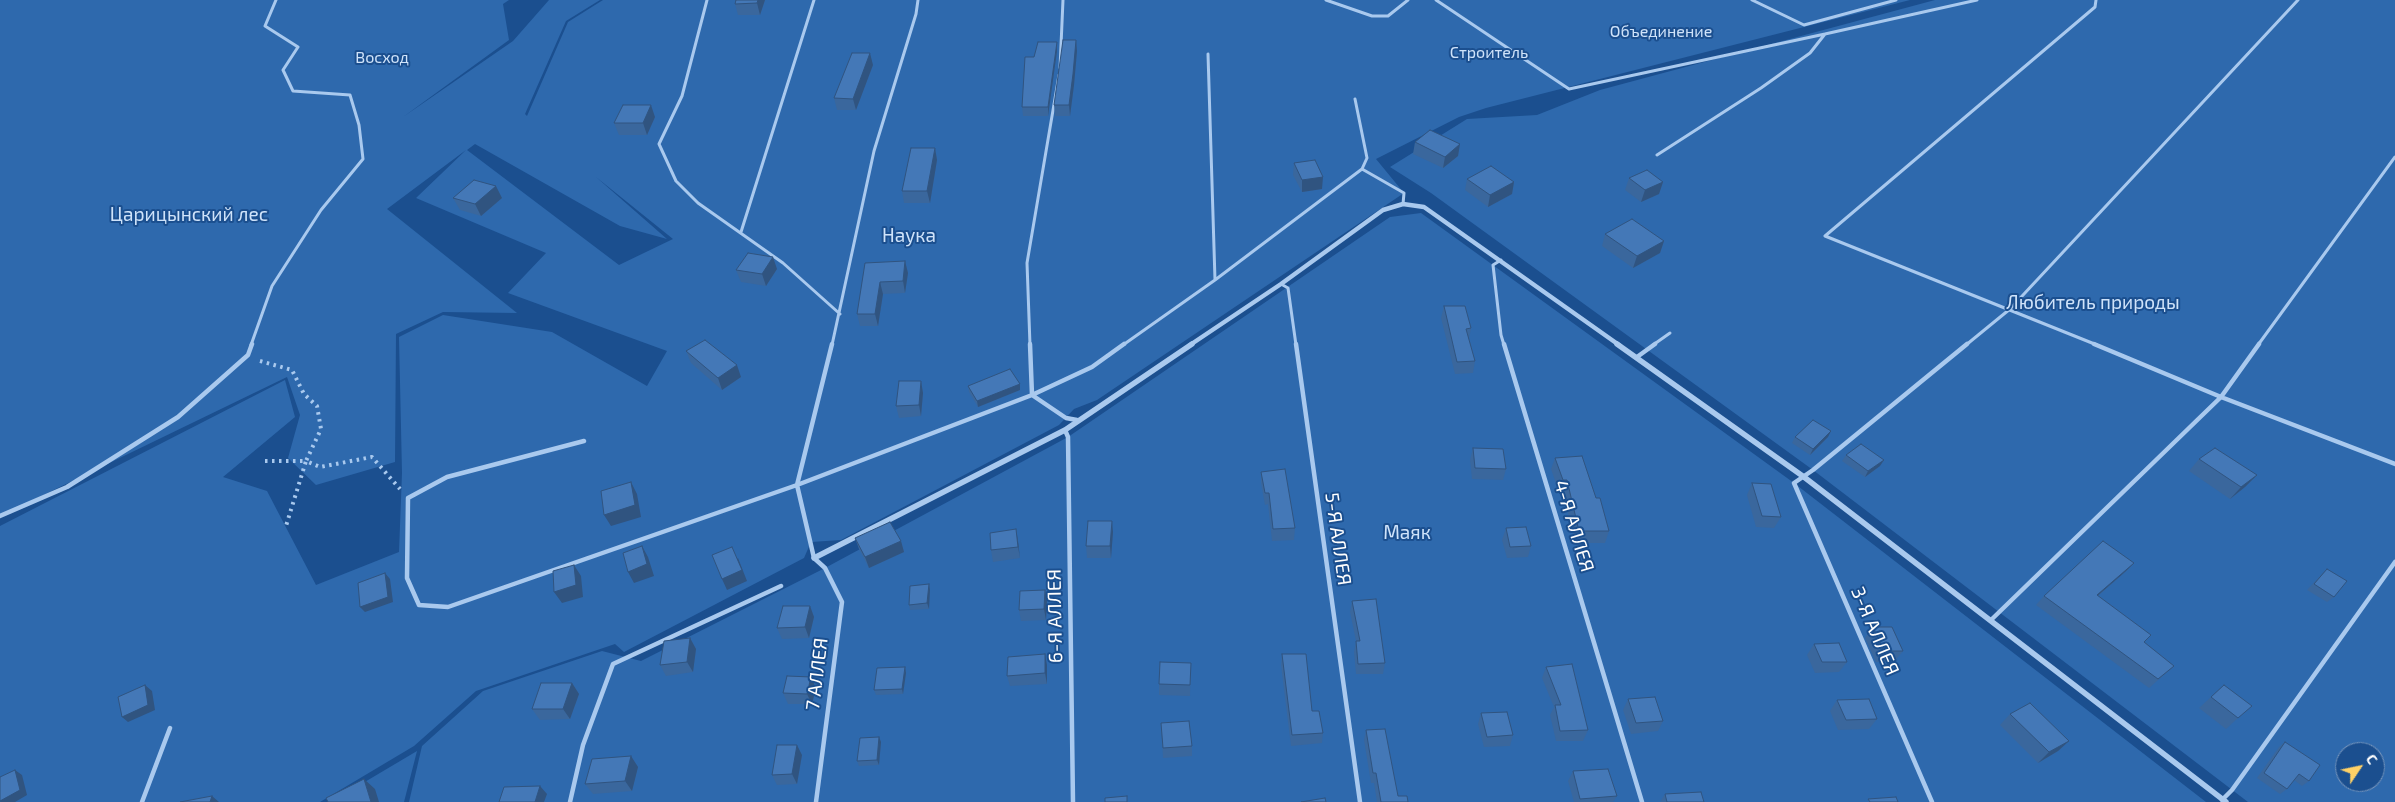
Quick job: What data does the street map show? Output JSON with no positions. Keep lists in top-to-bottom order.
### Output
{
  "streets": {
    "lane": [
      "4-Я АЛЛЕЯ",
      "5-Я АЛЛЕЯ",
      "6-Я АЛЛЕЯ",
      "3-Я АЛЛЕЯ",
      "7 АЛЛЕЯ"
    ]
  },
  "parks": [
    "Объединение",
    "Строитель",
    "Восход",
    "Царицынский лес",
    "Наука",
    "Любитель природы",
    "Маяк"
  ],
  "north": "top right"
}
